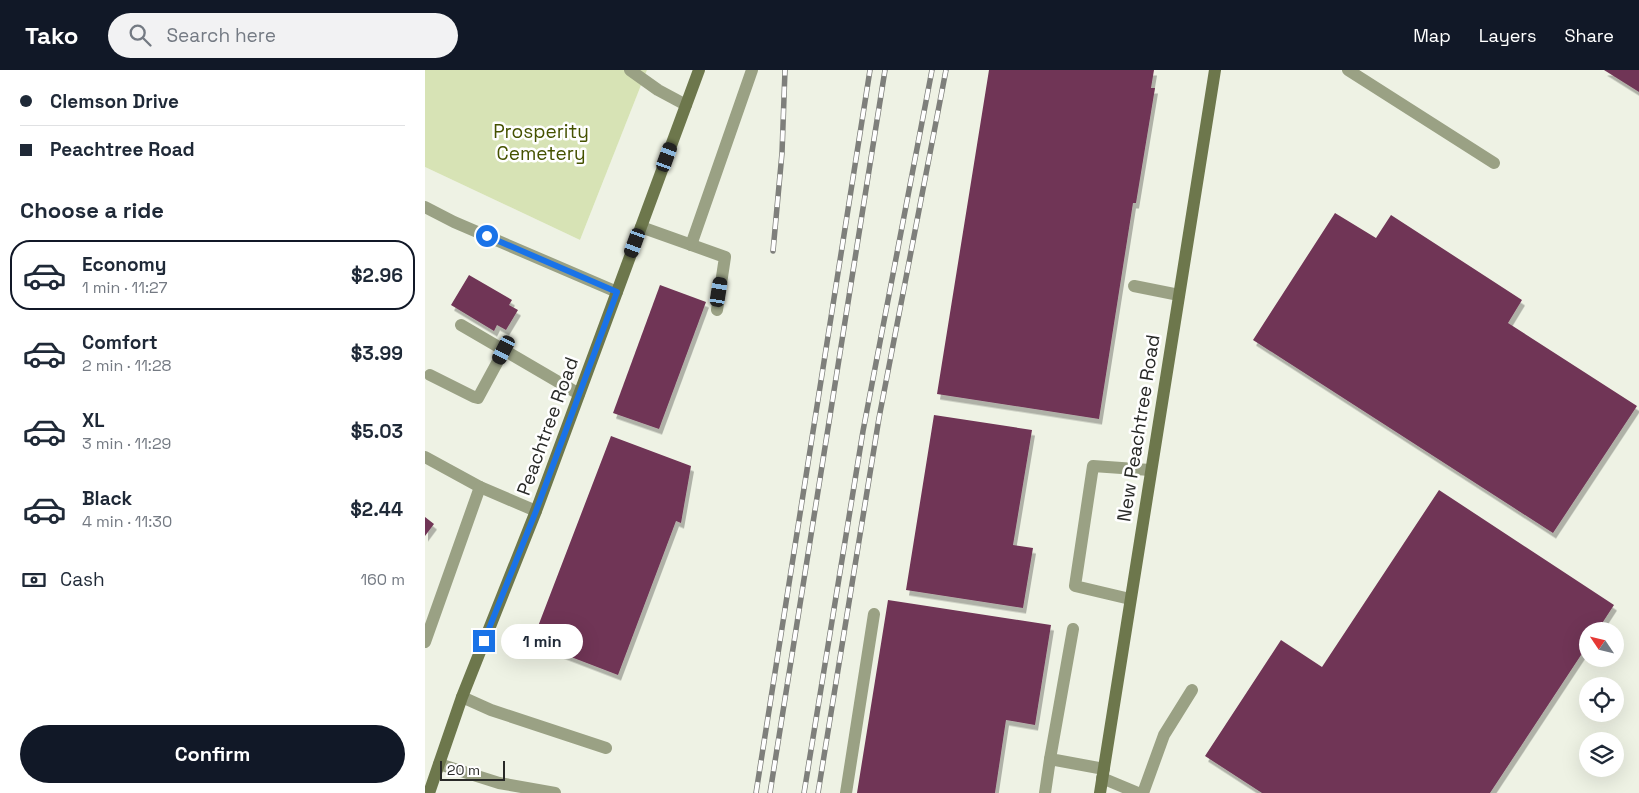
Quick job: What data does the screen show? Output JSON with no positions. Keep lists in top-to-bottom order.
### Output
{
  "streets": {
    "street": ["Peachtree Road", "New Peachtree Road"]
  },
  "parks": ["Prosperity Cemetery"],
  "scale_bar": "20 m",
  "north": "top left",
  "page": {
    "header": "Tako",
    "search": "Search here",
    "nav": ["Map", "Layers", "Share"],
    "banner": ["Clemson Drive", "Peachtree Road"],
    "heading": "Choose a ride",
    "list": [
      {
        "name": "Economy",
        "note": "1 min · 11:27",
        "value": "$2.96"
      },
      {
        "name": "Comfort",
        "note": "2 min · 11:28",
        "value": "$3.99"
      },
      {
        "name": "XL",
        "note": "3 min · 11:29",
        "value": "$5.03"
      },
      {
        "name": "Black",
        "note": "4 min · 11:30",
        "value": "$2.44"
      }
    ],
    "pay": ["Cash", "160 m"],
    "bubble": "1 min",
    "buttons": "Confirm",
    "scale": "20 m"
  }
}
